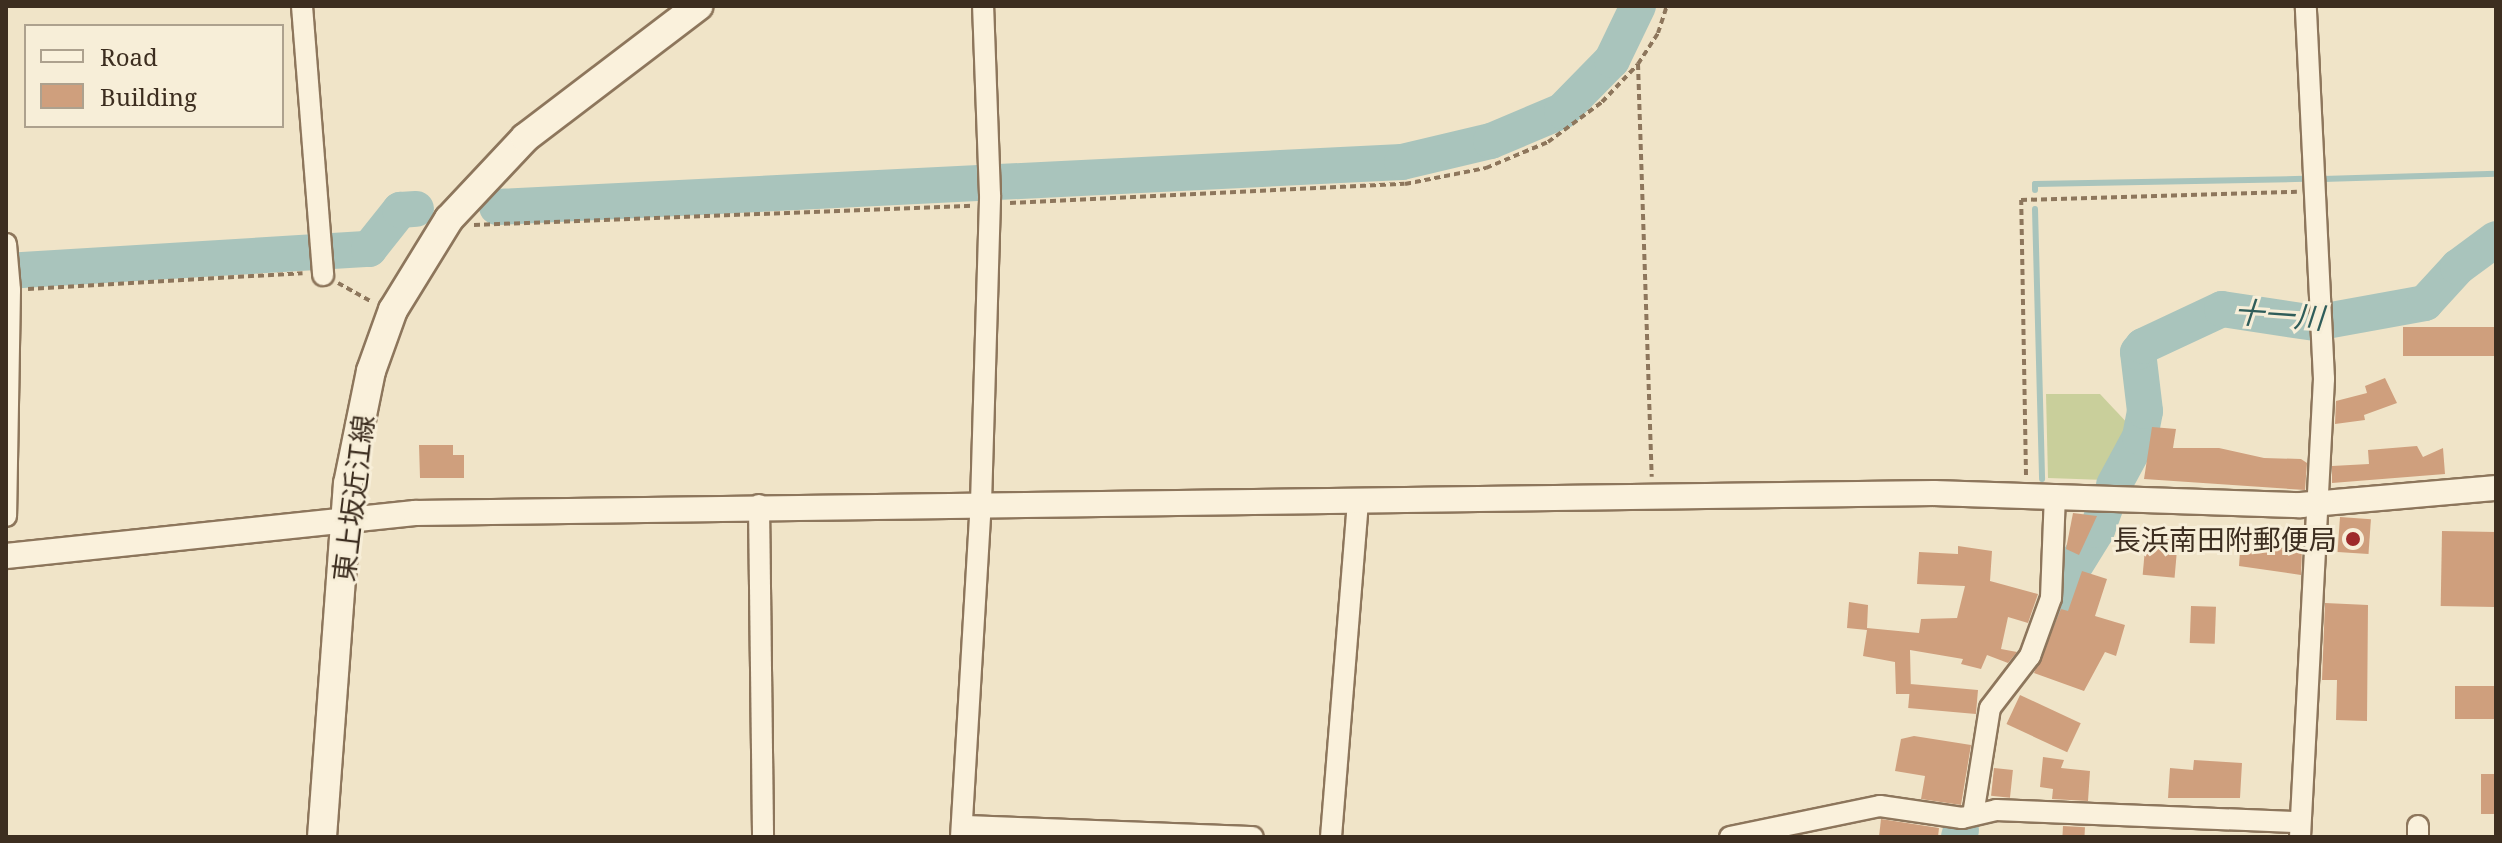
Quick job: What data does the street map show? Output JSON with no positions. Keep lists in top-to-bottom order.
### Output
{
  "streets": {
    "main road": ["東上坂近江線"]
  },
  "water": ["十一川"],
  "places": ["長浜南田附郵便局"],
  "legend": ["Road", "Building"]
}
